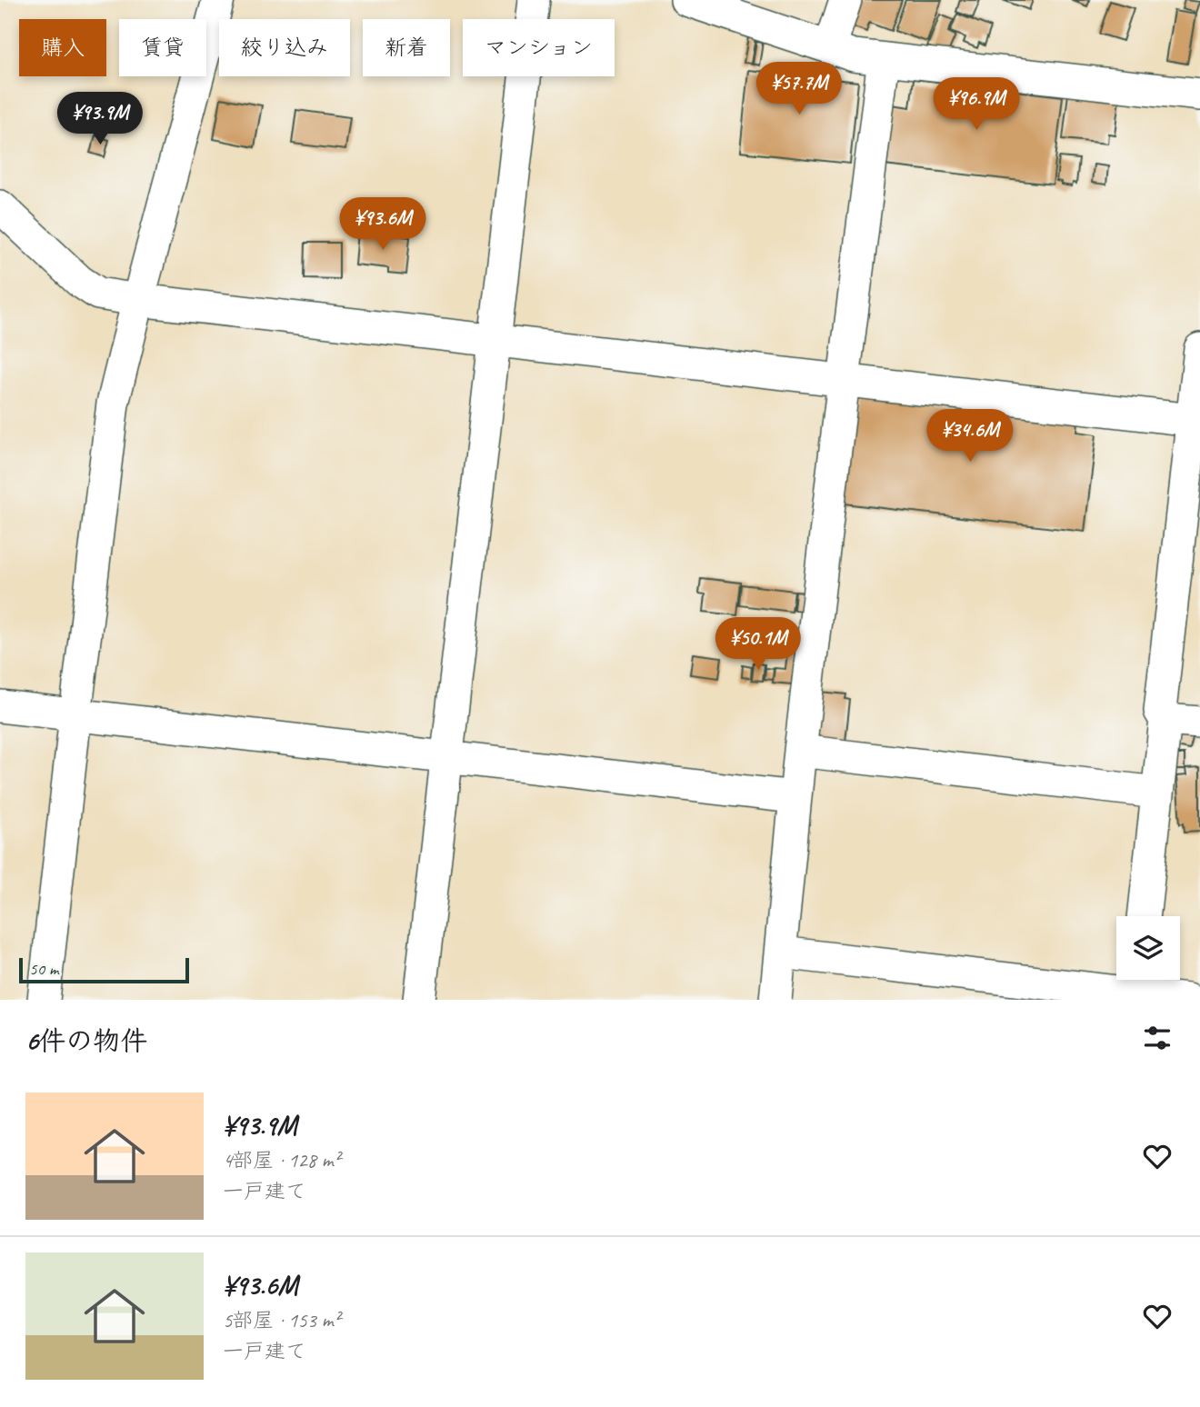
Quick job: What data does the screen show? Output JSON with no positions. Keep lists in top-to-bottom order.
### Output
{
  "scale_bar": "50 m",
  "page": {
    "chip": [
      "購入",
      "賃貸",
      "絞り込み",
      "新着",
      "マンション"
    ],
    "price": [
      "¥57.7M",
      "¥96.9M",
      "¥93.9M",
      "¥93.6M",
      "¥34.6M",
      "¥50.1M"
    ],
    "scale": "50 m",
    "heading": "6件の物件",
    "list": [
      {
        "name": "¥93.9M",
        "note": "4部屋 · 128 m² · 一戸建て"
      },
      {
        "name": "¥93.6M",
        "note": "5部屋 · 153 m² · 一戸建て"
      }
    ]
  }
}
